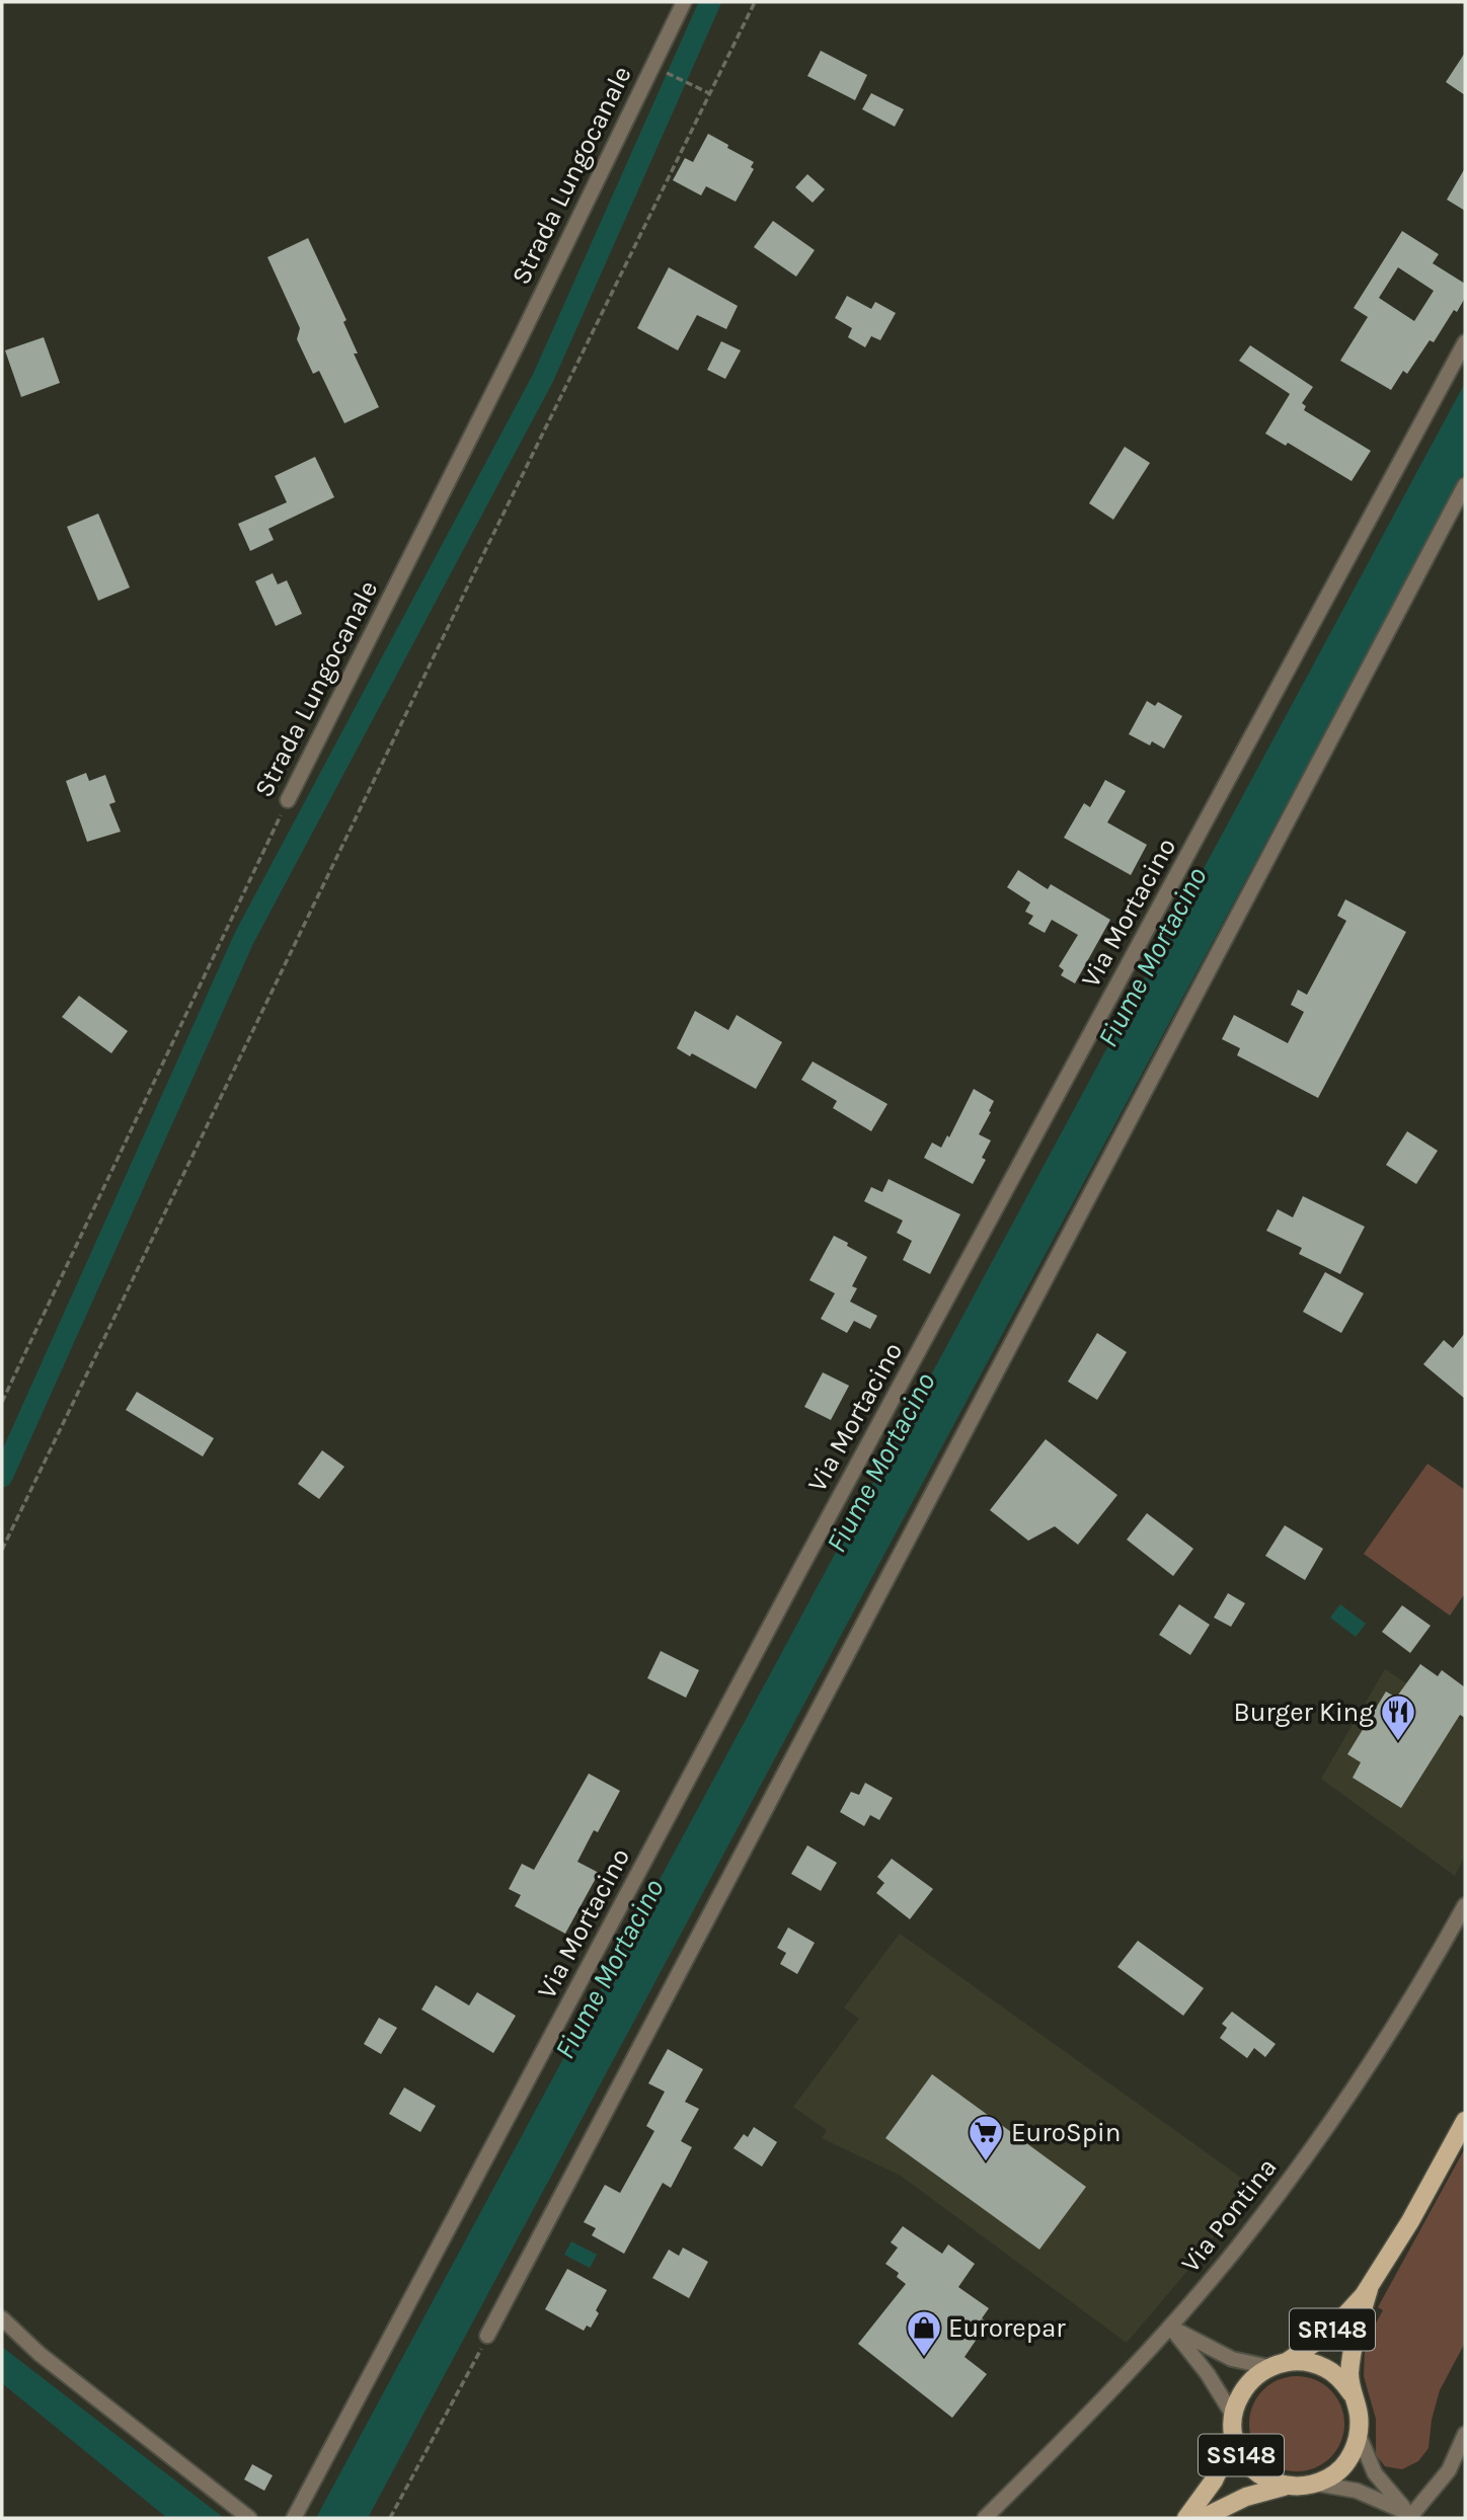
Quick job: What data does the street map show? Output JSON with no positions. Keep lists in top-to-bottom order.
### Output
{
  "streets": {
    "main road": ["SR148", "SS148"],
    "street": ["Strada Lungocanale", "Via Mortacino", "Via Pontina"]
  },
  "crossings": [
    ["SR148", "SS148"]
  ],
  "water": ["Fiume Mortacino"],
  "places": {
    "restaurant": ["Burger King"],
    "supermarket": ["EuroSpin"],
    "shop": ["Eurorepar"]
  }
}
